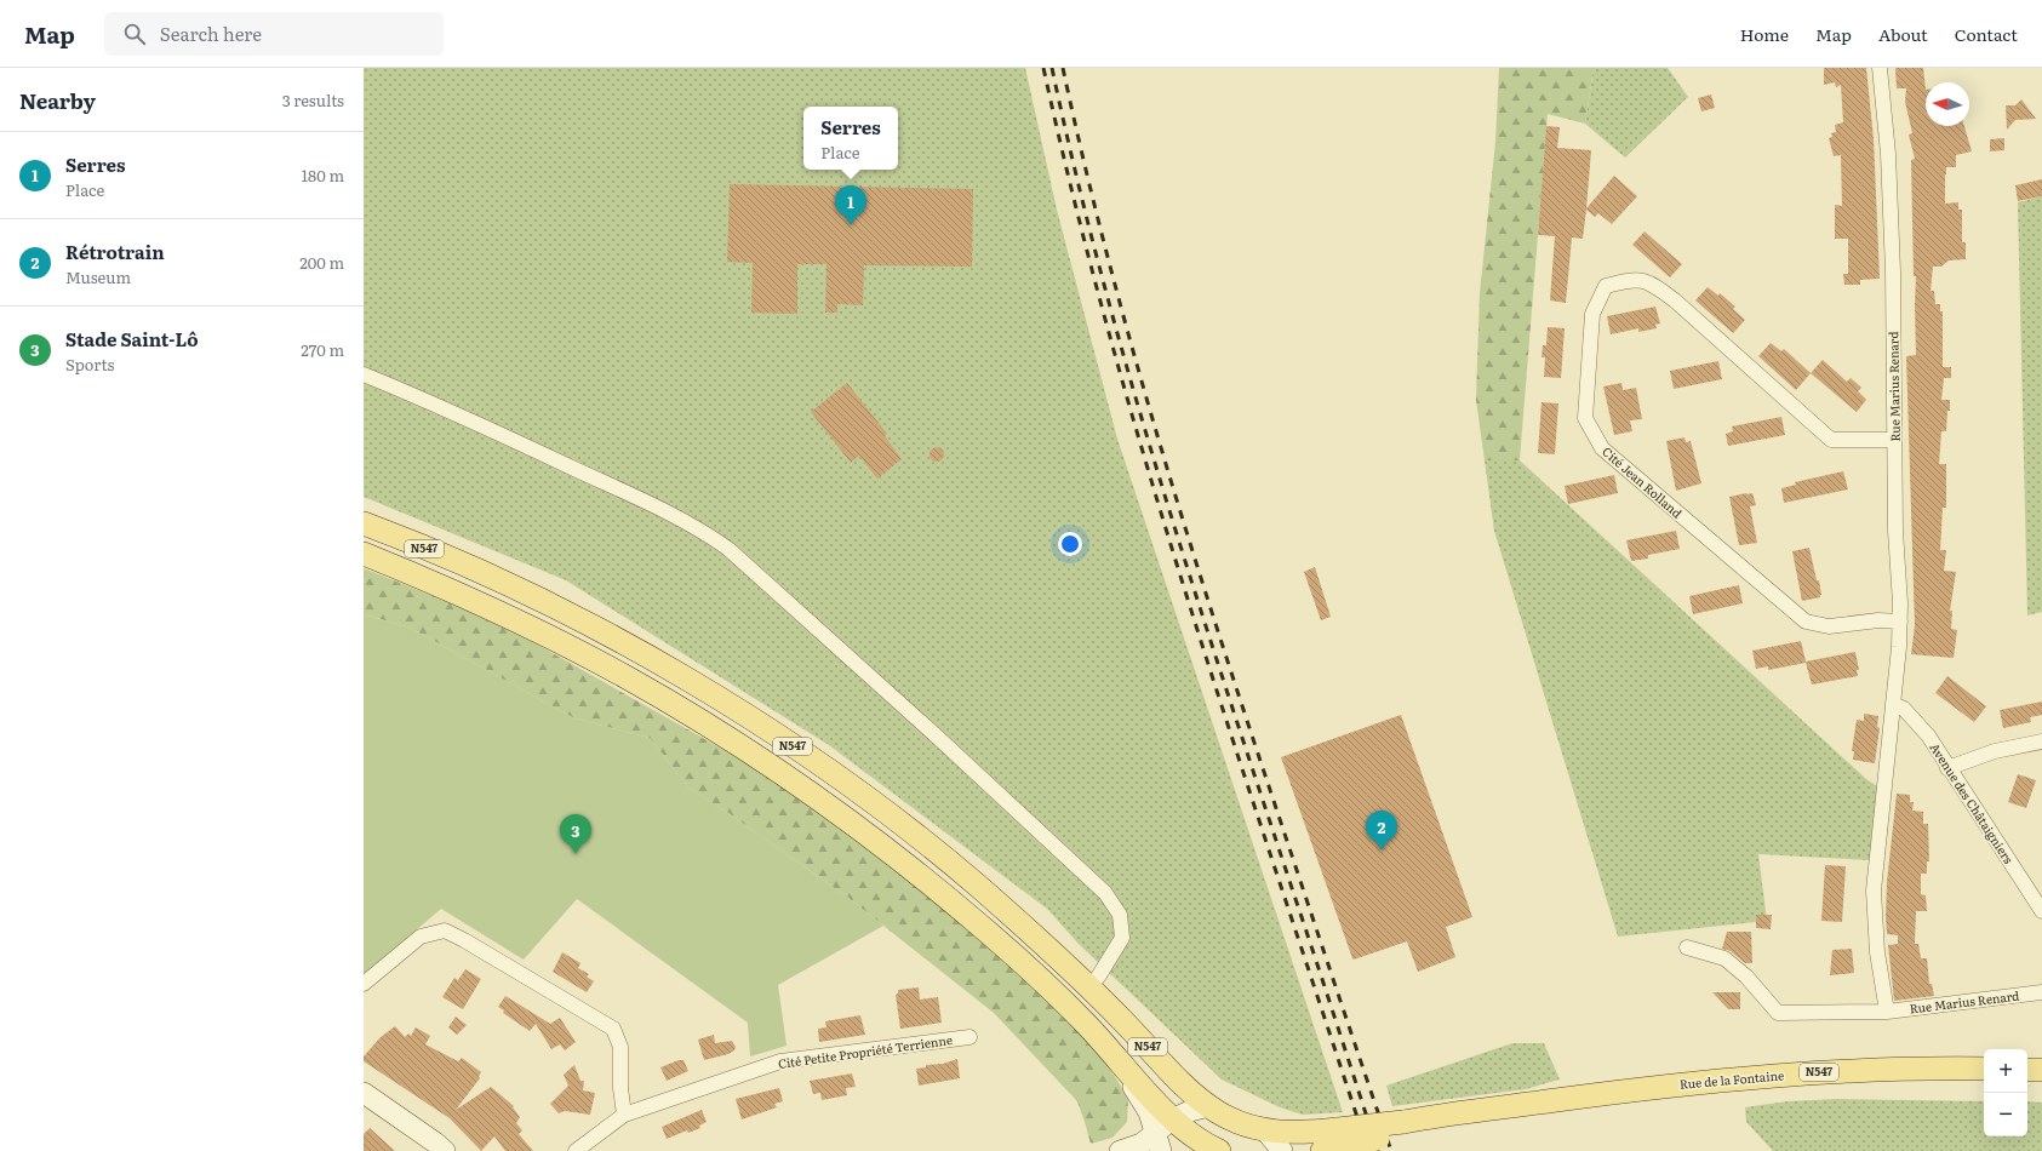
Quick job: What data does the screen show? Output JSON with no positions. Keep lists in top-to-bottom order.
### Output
{
  "streets": {
    "main road": ["N547", "Rue de la Fontaine"],
    "street": [
      "Rue Marius Renard",
      "Cité Jean Rolland",
      "Avenue des Châtaigniers",
      "Cité Petite Propriété Terrienne"
    ]
  },
  "crossings": [
    ["Rue Marius Renard", "Cité Jean Rolland"],
    ["Rue Marius Renard", "Avenue des Châtaigniers"],
    ["N547", "Rue de la Fontaine"]
  ],
  "north": "left",
  "page": {
    "header": "Map",
    "search": "Search here",
    "nav": [
      "Home",
      "Map",
      "About",
      "Contact"
    ],
    "heading": ["Nearby", "3 results"],
    "popup": ["Serres", "Place"],
    "list": [
      {
        "mark": "1",
        "name": "Serres",
        "note": "Place",
        "value": "180 m"
      },
      {
        "mark": "2",
        "name": "Rétrotrain",
        "note": "Museum",
        "value": "200 m"
      },
      {
        "mark": "3",
        "name": "Stade Saint-Lô",
        "note": "Sports",
        "value": "270 m"
      }
    ],
    "pins": ["1", "2", "3"],
    "map_buttons": ["+", "−"]
  }
}
